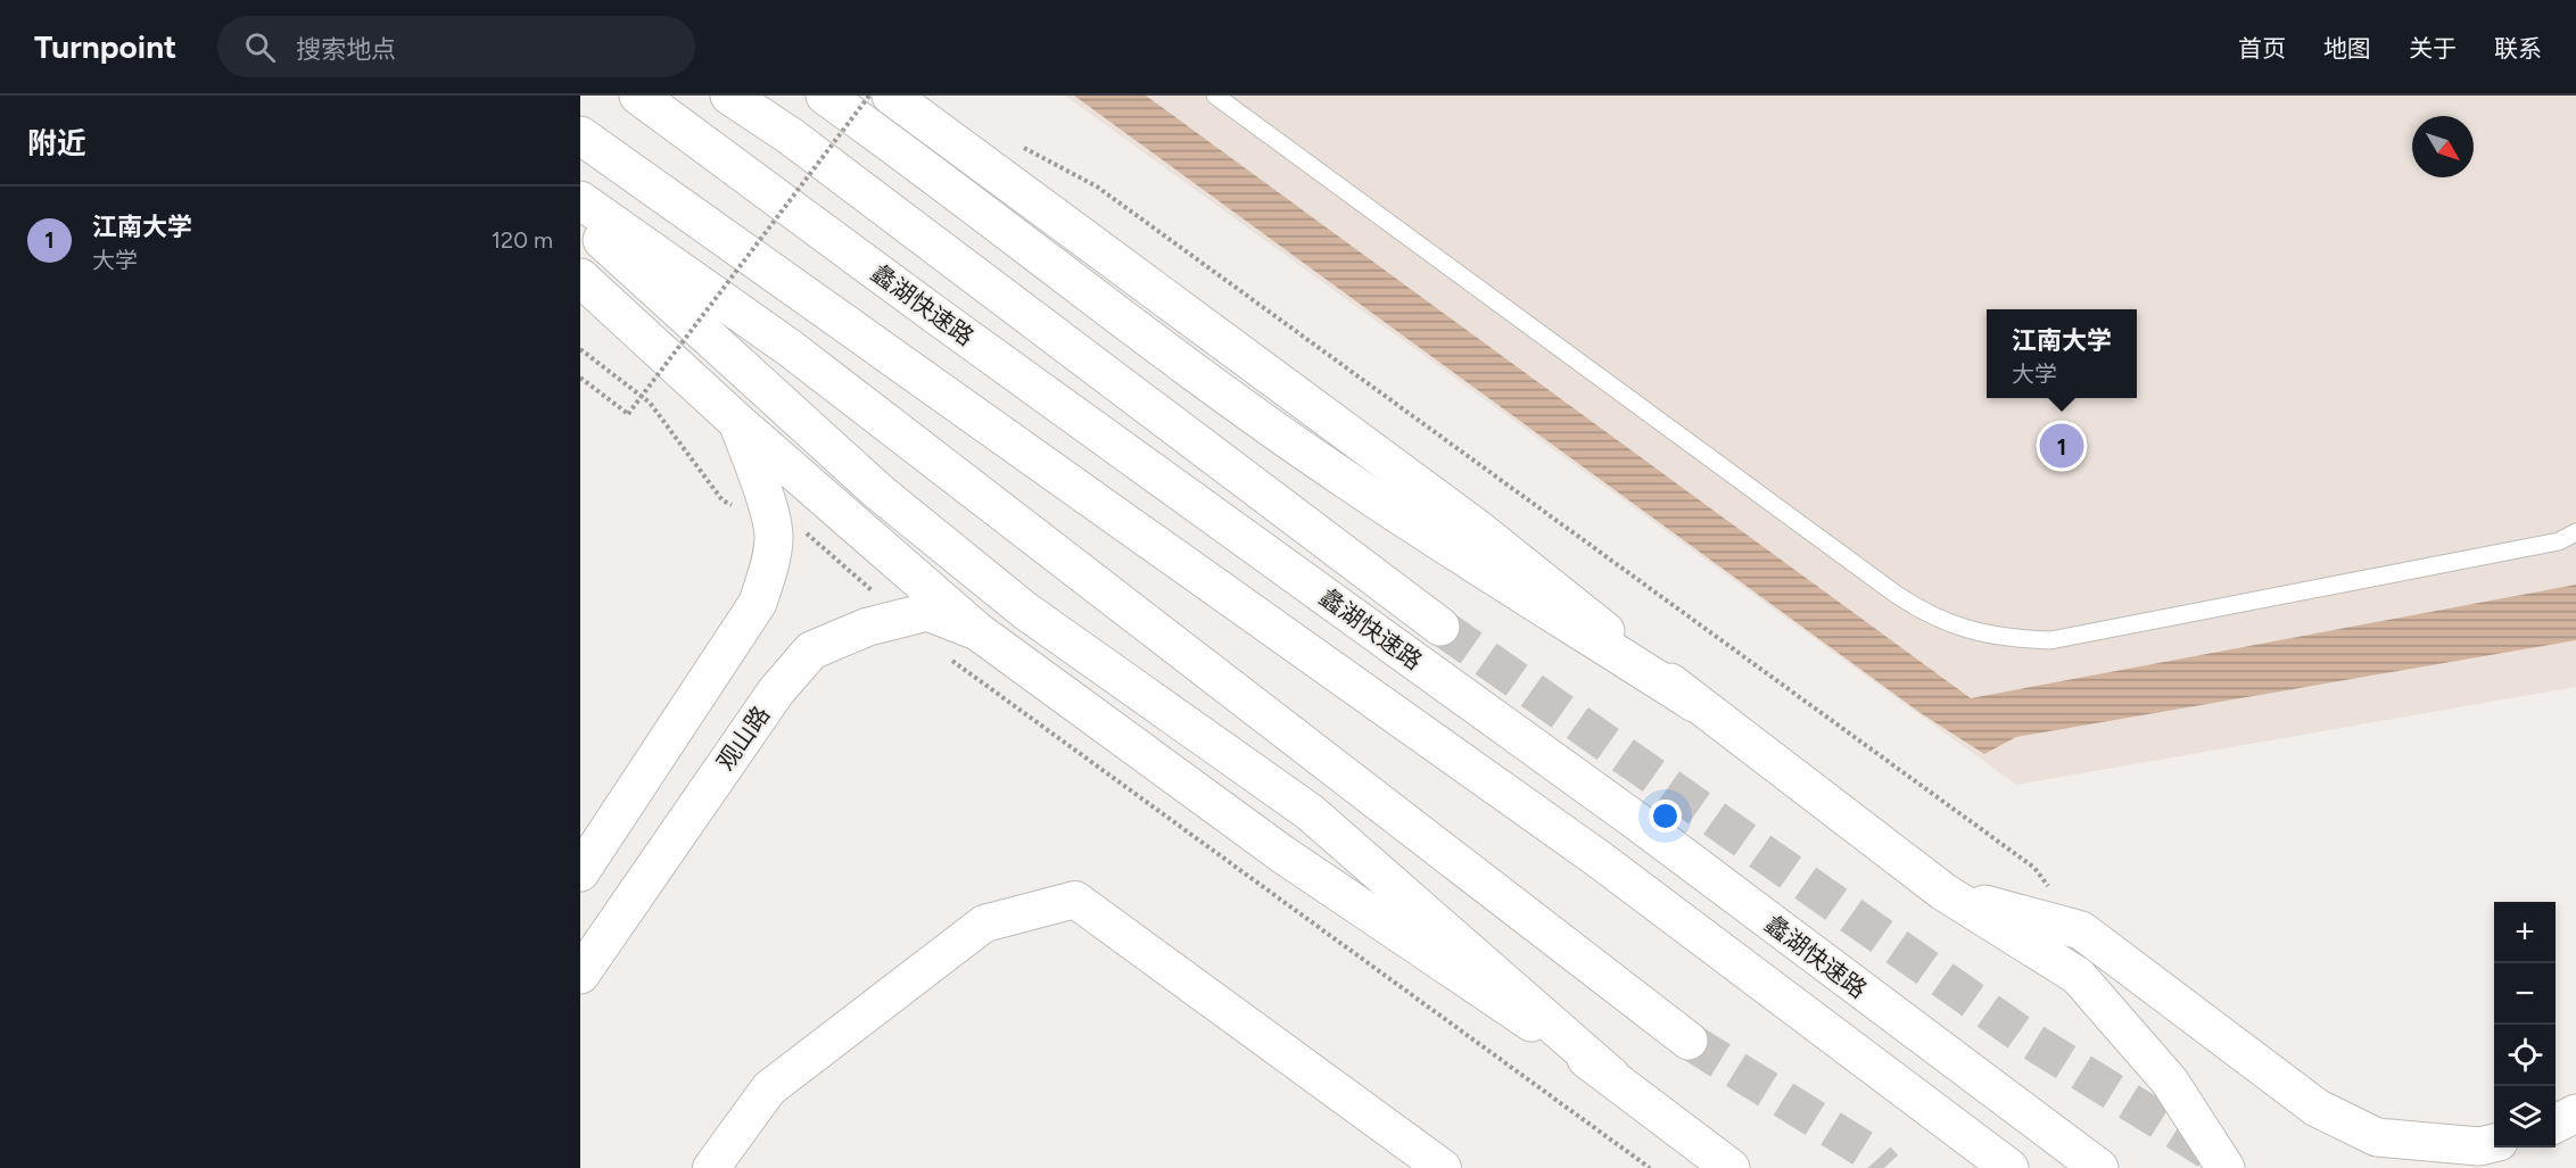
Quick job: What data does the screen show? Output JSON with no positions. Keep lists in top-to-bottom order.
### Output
{
  "streets": {
    "main road": ["蠡湖快速路", "观山路"]
  },
  "north": "bottom right",
  "page": {
    "header": "Turnpoint",
    "search": "搜索地点",
    "nav": [
      "首页",
      "地图",
      "关于",
      "联系"
    ],
    "heading": "附近",
    "list": [
      {
        "mark": "1",
        "name": "江南大学",
        "note": "大学",
        "value": "120 m"
      }
    ],
    "popup": ["江南大学", "大学"],
    "pins": "1",
    "map_buttons": ["+", "−"]
  }
}
